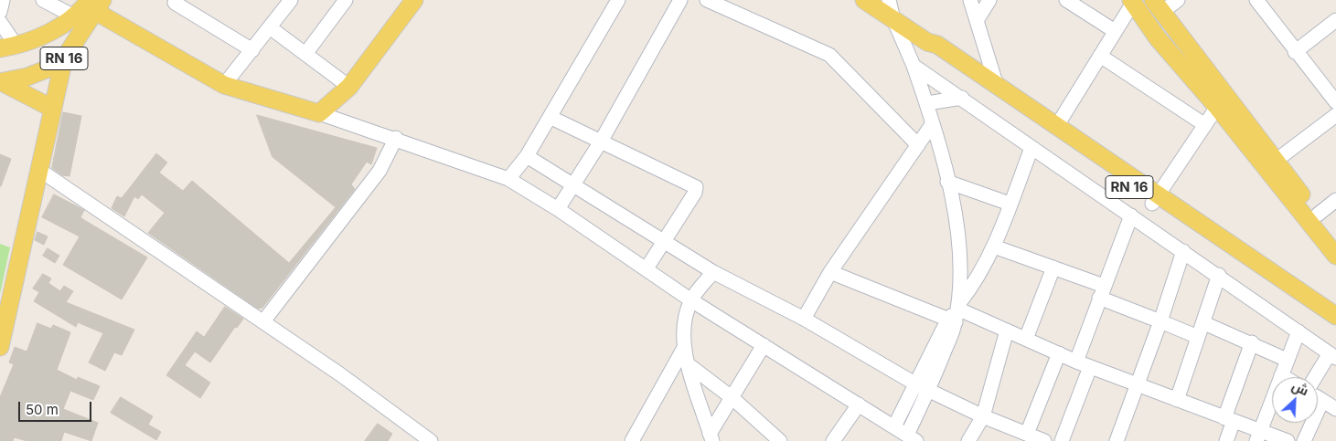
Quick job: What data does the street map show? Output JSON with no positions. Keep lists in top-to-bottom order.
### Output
{
  "streets": {
    "main road": ["RN 16"]
  },
  "scale_bar": "50 m",
  "north": "top right"
}
